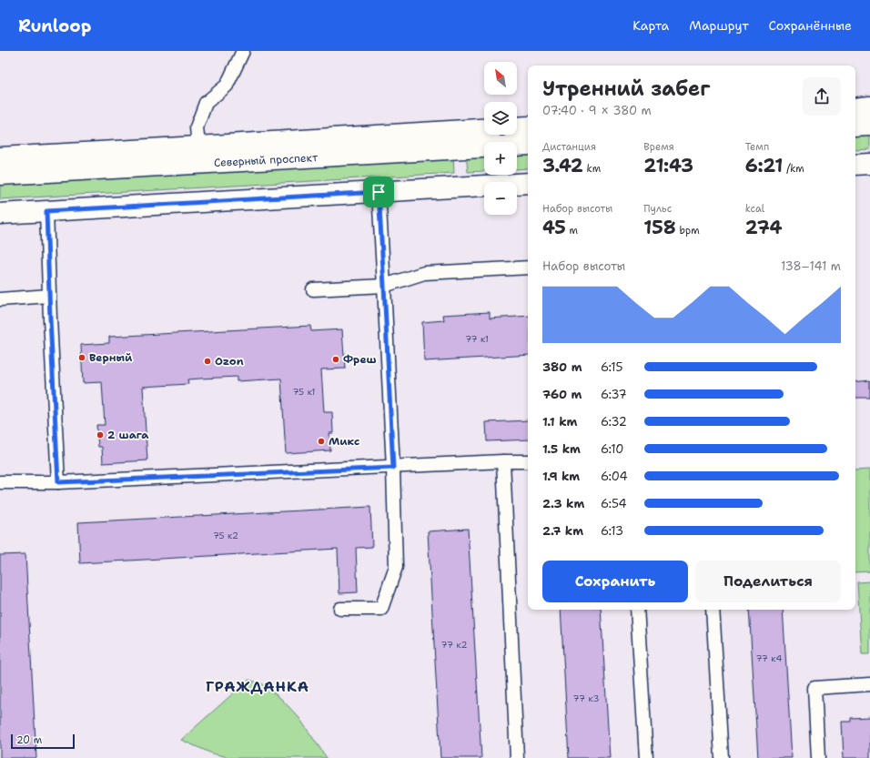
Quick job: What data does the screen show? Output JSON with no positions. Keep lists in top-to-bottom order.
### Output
{
  "streets": {
    "main road": ["Северный проспект"]
  },
  "districts": ["ГРАЖДАНКА"],
  "places": [
    "Верный",
    "Фреш",
    "Ozon",
    "2 шага",
    "Микс"
  ],
  "house_numbers": [
    "77 к1",
    "75 к1",
    "75 к2",
    "77 к2",
    "77 к4",
    "77 к3"
  ],
  "scale_bar": "20 m",
  "north": "top left",
  "page": {
    "header": "Runloop",
    "nav": ["Карта", "Маршрут", "Сохранённые"],
    "map_buttons": ["+", "−"],
    "heading": ["Утренний забег", "07:40 · 9 × 380 m"],
    "stats": [
      ["Дистанция", "3.42 km"],
      ["Время", "21:43"],
      ["Темп", "6:21 /km"],
      ["Набор высоты", "45 m"],
      ["Пульс", "158 bpm"],
      ["kcal", "274"]
    ],
    "chart": ["Набор высоты", "138–141 m"],
    "list": [
      {
        "name": "380 m",
        "note": "6:15"
      },
      {
        "name": "760 m",
        "note": "6:37"
      },
      {
        "name": "1.1 km",
        "note": "6:32"
      },
      {
        "name": "1.5 km",
        "note": "6:10"
      },
      {
        "name": "1.9 km",
        "note": "6:04"
      },
      {
        "name": "2.3 km",
        "note": "6:54"
      },
      {
        "name": "2.7 km",
        "note": "6:13"
      }
    ],
    "buttons": ["Сохранить", "Поделиться"],
    "scale": "20 m"
  }
}
